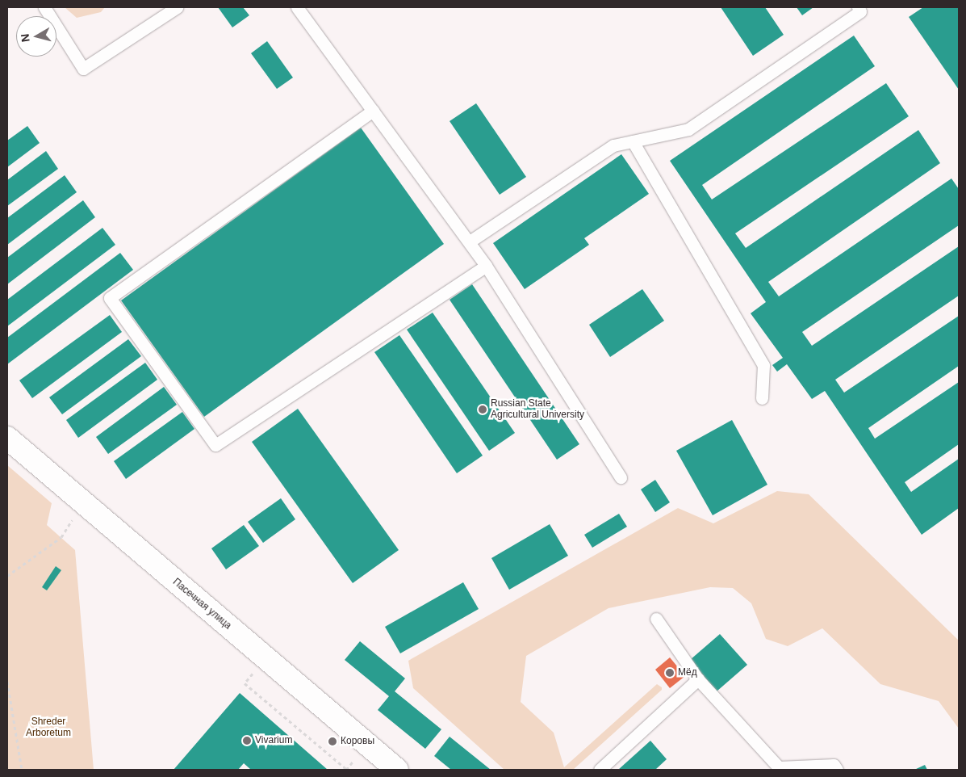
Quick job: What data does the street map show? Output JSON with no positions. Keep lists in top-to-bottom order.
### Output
{
  "streets": {
    "street": ["Пасечная улица"]
  },
  "parks": ["Shreder Arboretum"],
  "places": [
    "Russian State Agricultural University",
    "Мёд",
    "Vivarium",
    "Коровы"
  ],
  "north": "left"
}
